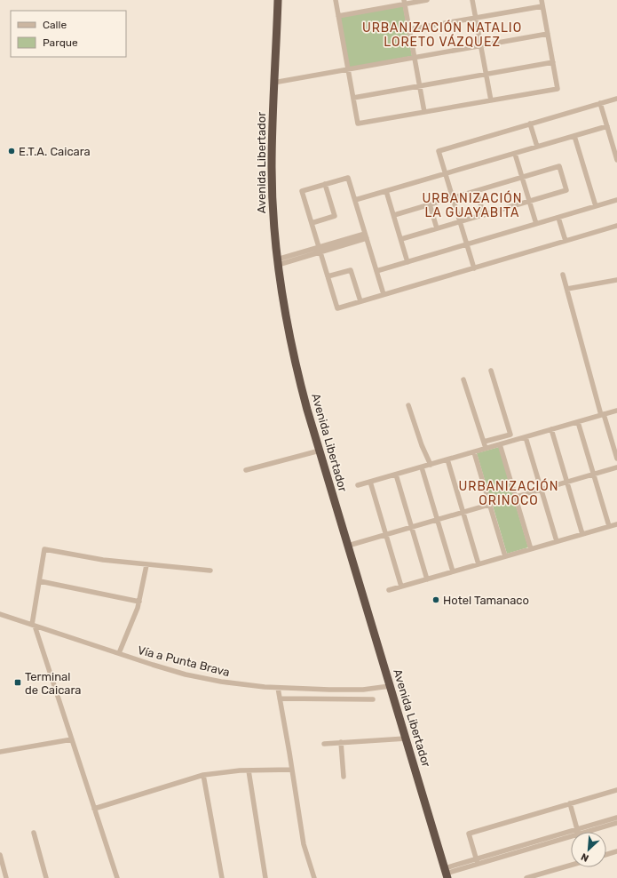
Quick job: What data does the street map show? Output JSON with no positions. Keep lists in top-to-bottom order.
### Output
{
  "streets": {
    "highway": ["Avenida Libertador"],
    "street": ["Vía a Punta Brava"]
  },
  "crossings": [
    ["Avenida Libertador", "Vía a Punta Brava"]
  ],
  "districts": ["URBANIZACIÓN NATALIO LORETO VÁZQUEZ", "URBANIZACIÓN LA GUAYABITA", "URBANIZACIÓN ORINOCO"],
  "places": {
    "other": ["E.T.A. Caicara", "Hotel Tamanaco"],
    "transit": ["Terminal de Caicara"]
  },
  "legend": ["Calle", "Parque"],
  "north": "bottom left"
}
